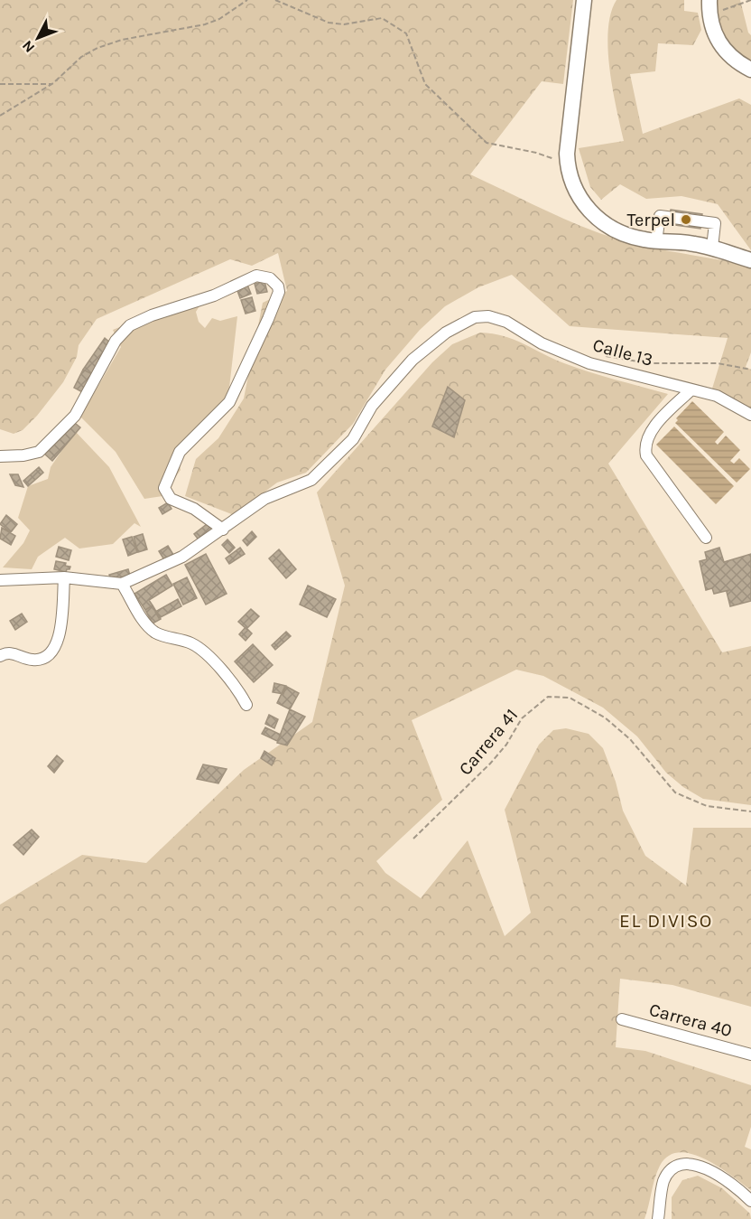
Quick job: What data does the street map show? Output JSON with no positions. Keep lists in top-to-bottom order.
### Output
{
  "streets": {
    "street": ["Calle 13", "Carrera 40"],
    "path": ["Carrera 41"]
  },
  "districts": ["EL DIVISO"],
  "places": ["Terpel"],
  "north": "bottom left"
}
